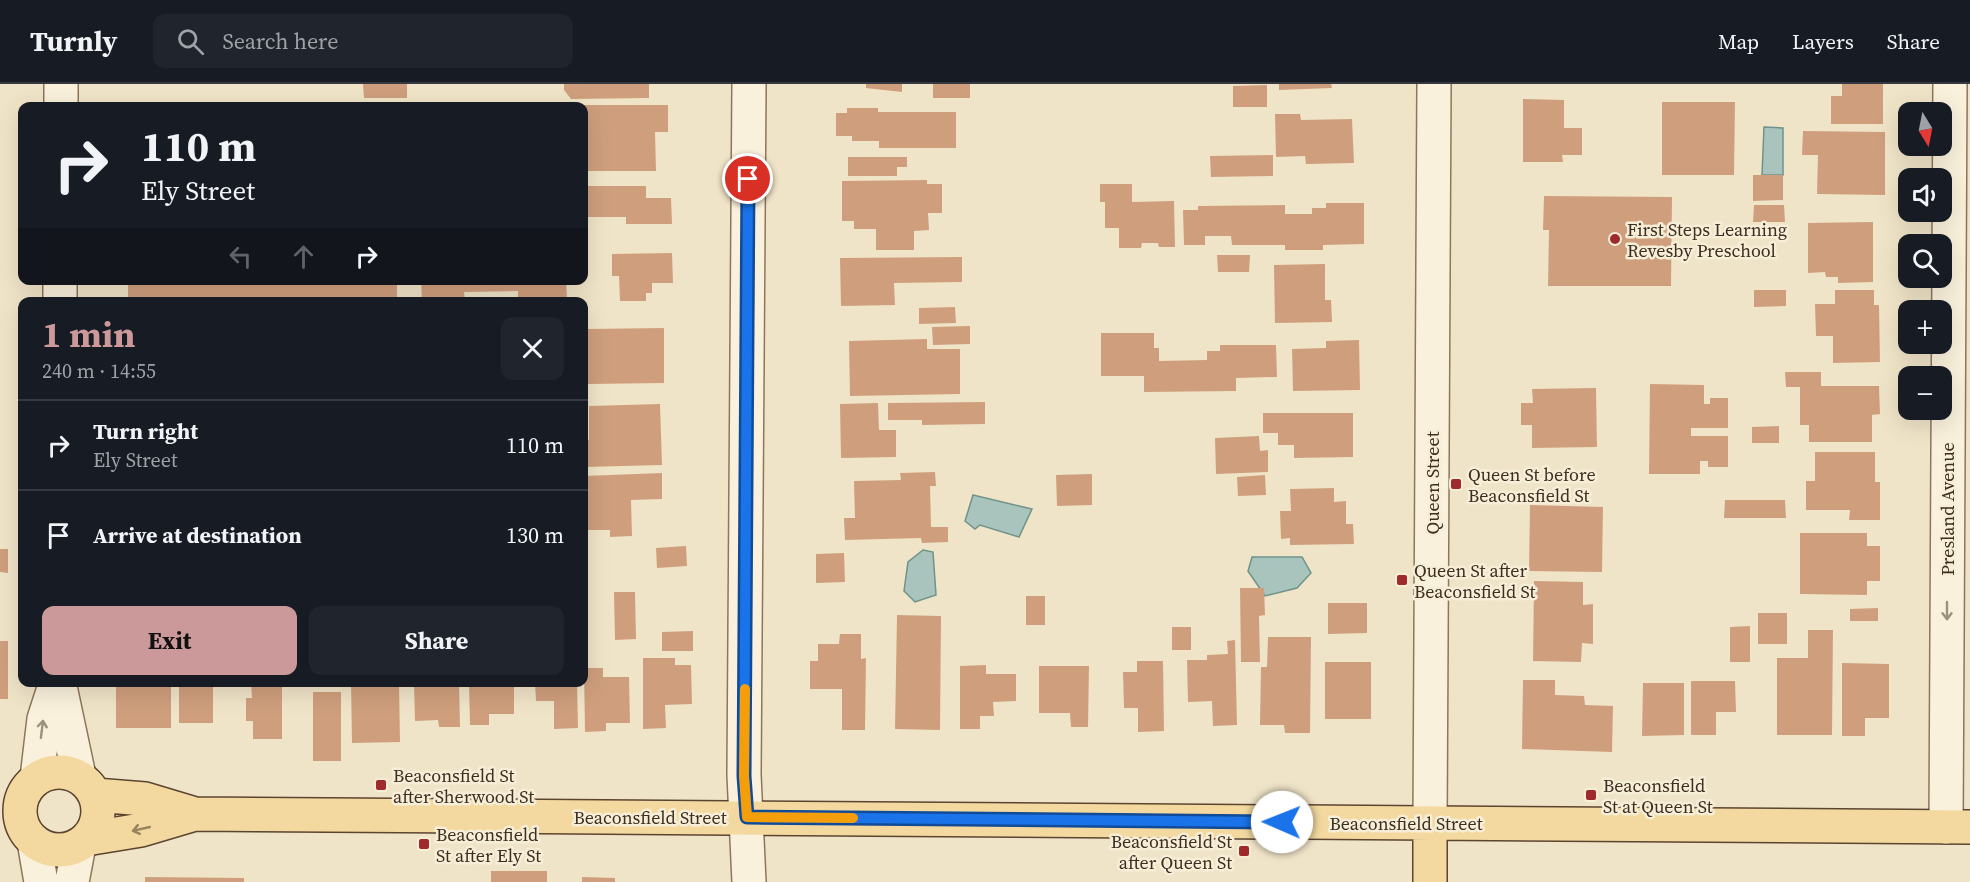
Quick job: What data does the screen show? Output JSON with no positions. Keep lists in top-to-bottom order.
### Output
{
  "streets": {
    "main road": ["Queen Street", "Beaconsfield Street"],
    "street": ["Presland Avenue"]
  },
  "crossings": [
    ["Queen Street", "Beaconsfield Street"],
    ["Presland Avenue", "Beaconsfield Street"]
  ],
  "one_way": ["Presland Avenue"],
  "places": {
    "other": ["First Steps Learning Revesby Preschool"],
    "transit": [
      "Queen St before Beaconsfield St",
      "Queen St after Beaconsfield St",
      "Beaconsfield St after Sherwood St",
      "Beaconsfield St at Queen St",
      "Beaconsfield St after Ely St",
      "Beaconsfield St after Queen St"
    ]
  },
  "north": "bottom",
  "page": {
    "header": "Turnly",
    "search": "Search here",
    "nav": ["Map", "Layers", "Share"],
    "map_buttons": ["+", "−"],
    "turn": ["110 m", "Ely Street"],
    "heading": ["1 min", "240 m · 14:55"],
    "list": [
      {
        "name": "Turn right",
        "note": "Ely Street",
        "value": "110 m"
      },
      {
        "name": "Arrive at destination",
        "value": "130 m"
      }
    ],
    "buttons": ["Exit", "Share"]
  }
}
